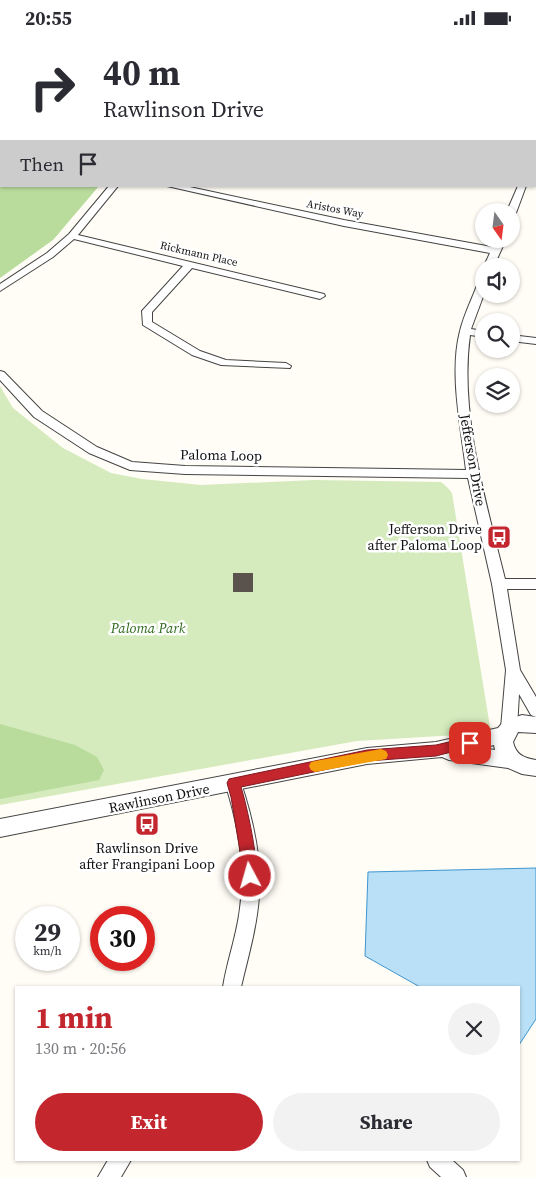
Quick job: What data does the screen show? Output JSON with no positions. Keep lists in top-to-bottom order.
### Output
{
  "streets": {
    "street": [
      "Aristos Way",
      "Rickmann Place",
      "Paloma Loop",
      "Jefferson Drive",
      "Rawlinson Drive"
    ]
  },
  "crossings": [
    ["Paloma Loop", "Jefferson Drive"],
    ["Jefferson Drive", "Rawlinson Drive"]
  ],
  "parks": ["Paloma Park"],
  "places": {
    "bus stop": ["Jefferson Drive after Paloma Loop", "Rawlinson Drive after Frangipani Loop"]
  },
  "north": "bottom",
  "page": {
    "status": "20:55",
    "turn": ["40 m", "Rawlinson Drive"],
    "then": "Then",
    "speed": "29 km/h",
    "limit": "30",
    "heading": ["1 min", "130 m · 20:56"],
    "buttons": ["Exit", "Share"]
  }
}
